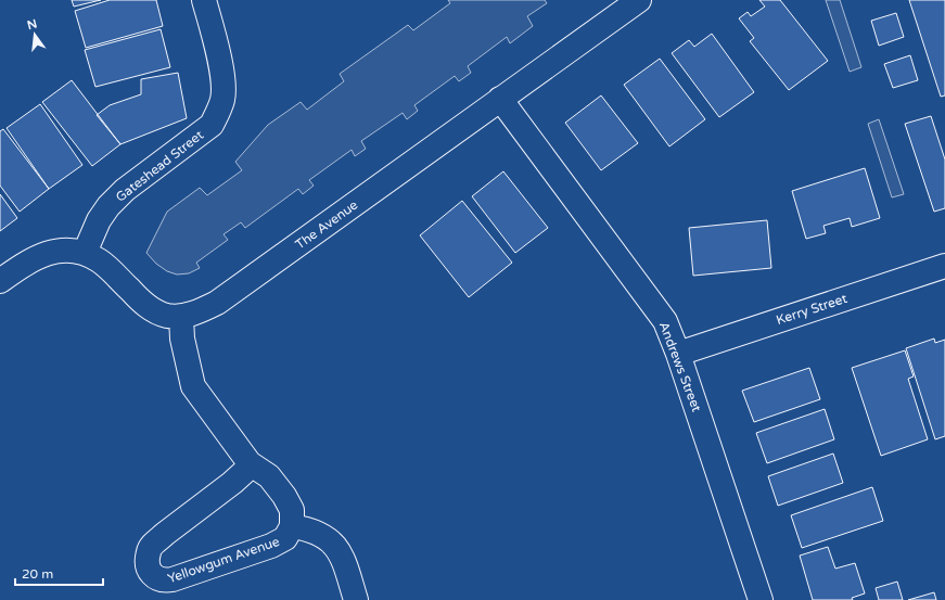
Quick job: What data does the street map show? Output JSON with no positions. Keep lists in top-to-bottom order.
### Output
{
  "streets": {
    "street": [
      "Gateshead Street",
      "The Avenue",
      "Kerry Street",
      "Andrews Street",
      "Yellowgum Avenue"
    ]
  },
  "crossings": [
    ["Gateshead Street", "The Avenue"],
    ["The Avenue", "Andrews Street"],
    ["The Avenue", "Yellowgum Avenue"],
    ["Kerry Street", "Andrews Street"]
  ],
  "scale_bar": "20 m",
  "north": "top"
}
